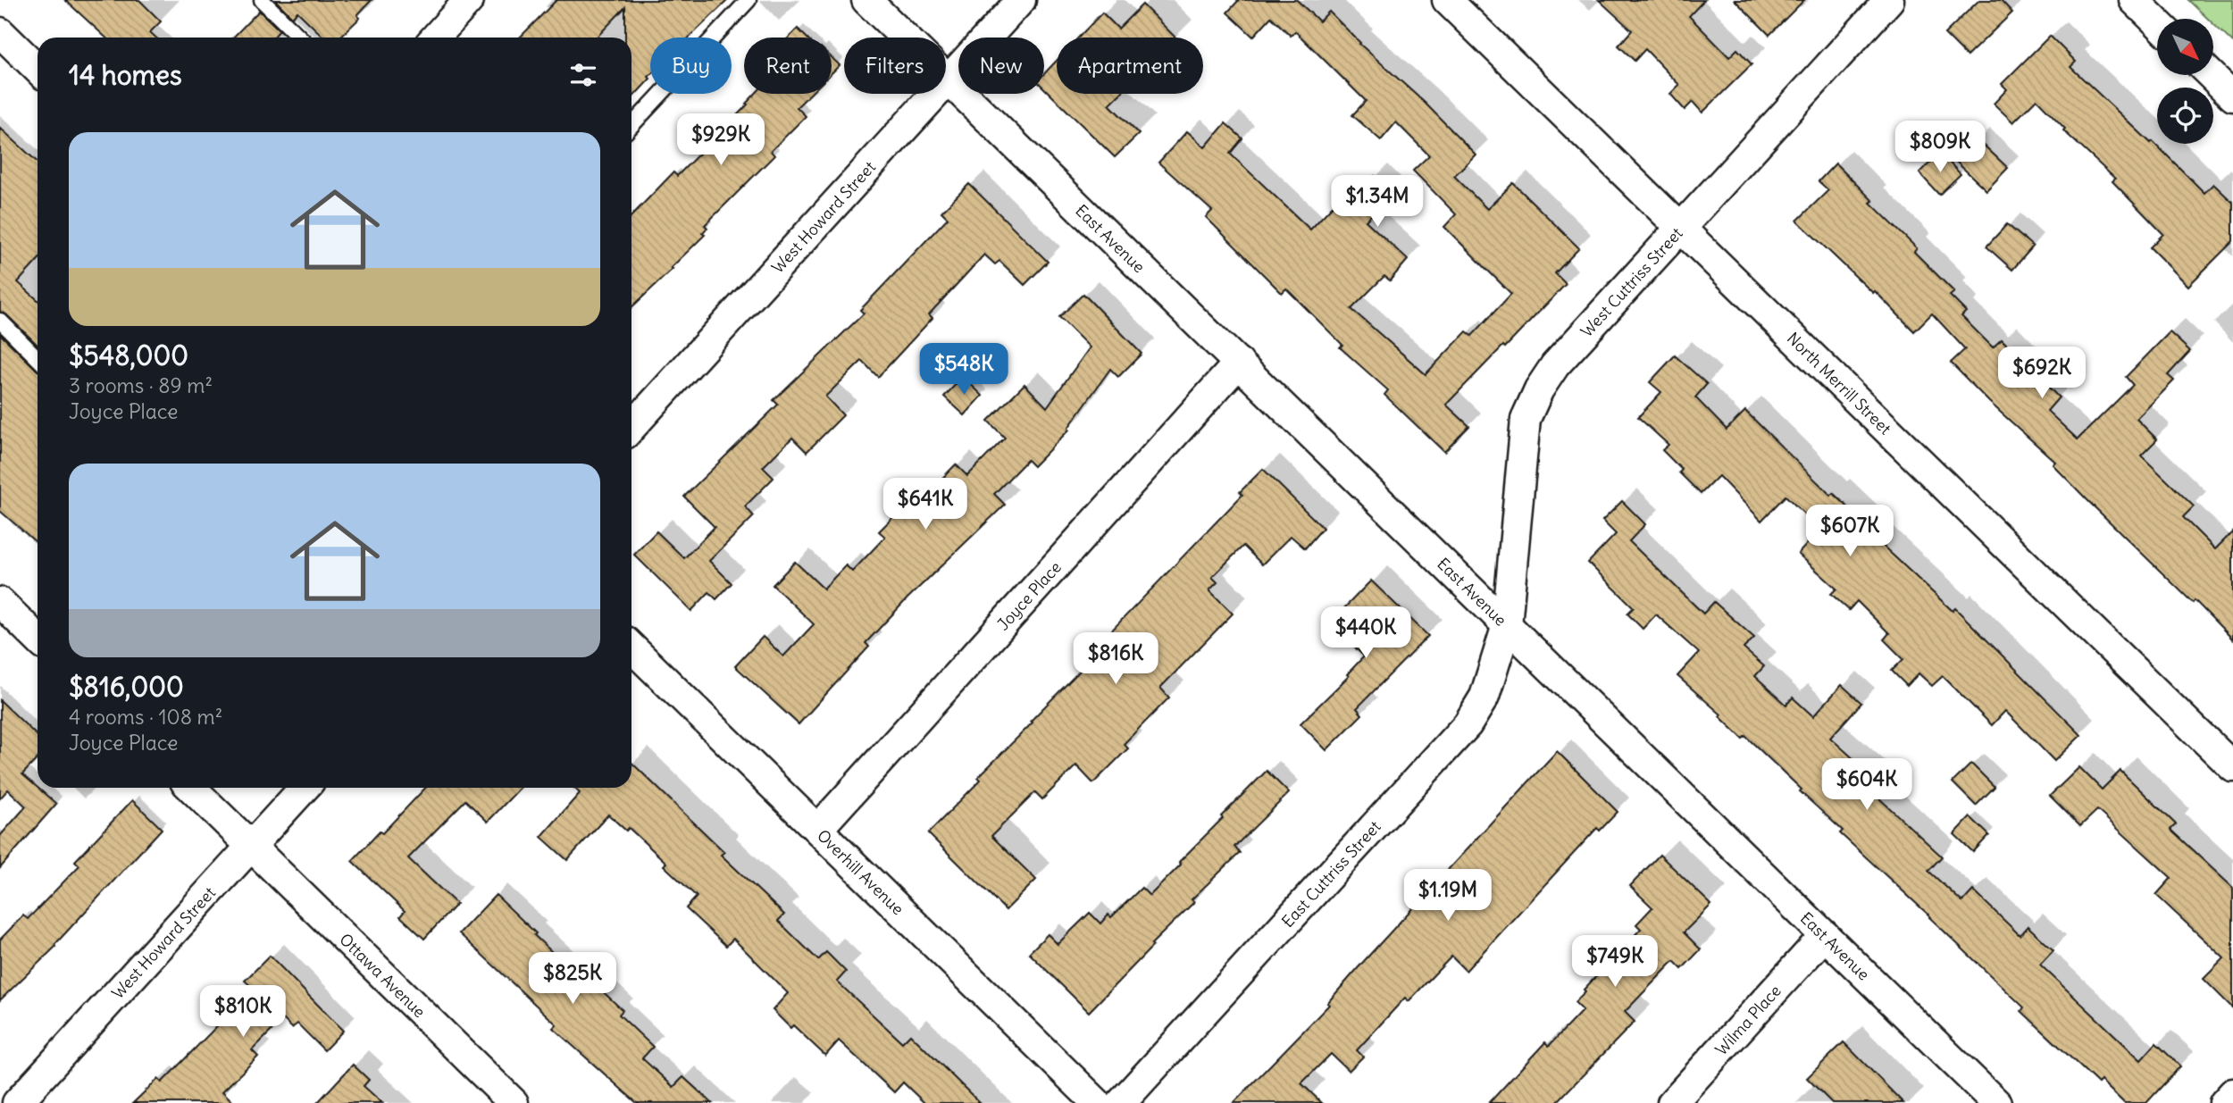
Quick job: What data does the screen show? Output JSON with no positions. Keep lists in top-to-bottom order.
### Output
{
  "streets": {
    "street": [
      "West Howard Street",
      "East Avenue",
      "West Cuttriss Street",
      "North Merrill Street",
      "Joyce Place",
      "Overhill Avenue",
      "East Cuttriss Street",
      "Ottawa Avenue",
      "Wilma Place"
    ]
  },
  "crossings": [
    ["West Howard Street", "East Avenue"],
    ["West Howard Street", "Ottawa Avenue"],
    ["East Avenue", "West Cuttriss Street"],
    ["East Avenue", "Joyce Place"],
    ["East Avenue", "East Cuttriss Street"],
    ["East Avenue", "Wilma Place"],
    ["West Cuttriss Street", "North Merrill Street"],
    ["West Cuttriss Street", "East Cuttriss Street"],
    ["Joyce Place", "Overhill Avenue"]
  ],
  "north": "bottom right",
  "page": {
    "chip": [
      "Buy",
      "Rent",
      "Filters",
      "New",
      "Apartment"
    ],
    "heading": "14 homes",
    "list": [
      {
        "name": "$548,000",
        "note": "3 rooms · 89 m² · Joyce Place"
      },
      {
        "name": "$816,000",
        "note": "4 rooms · 108 m² · Joyce Place"
      }
    ],
    "price": [
      "$929K",
      "$809K",
      "$1.34M",
      "$548K",
      "$692K",
      "$641K",
      "$607K",
      "$440K",
      "$816K",
      "$604K",
      "$1.19M",
      "$749K",
      "$825K",
      "$810K"
    ]
  }
}
